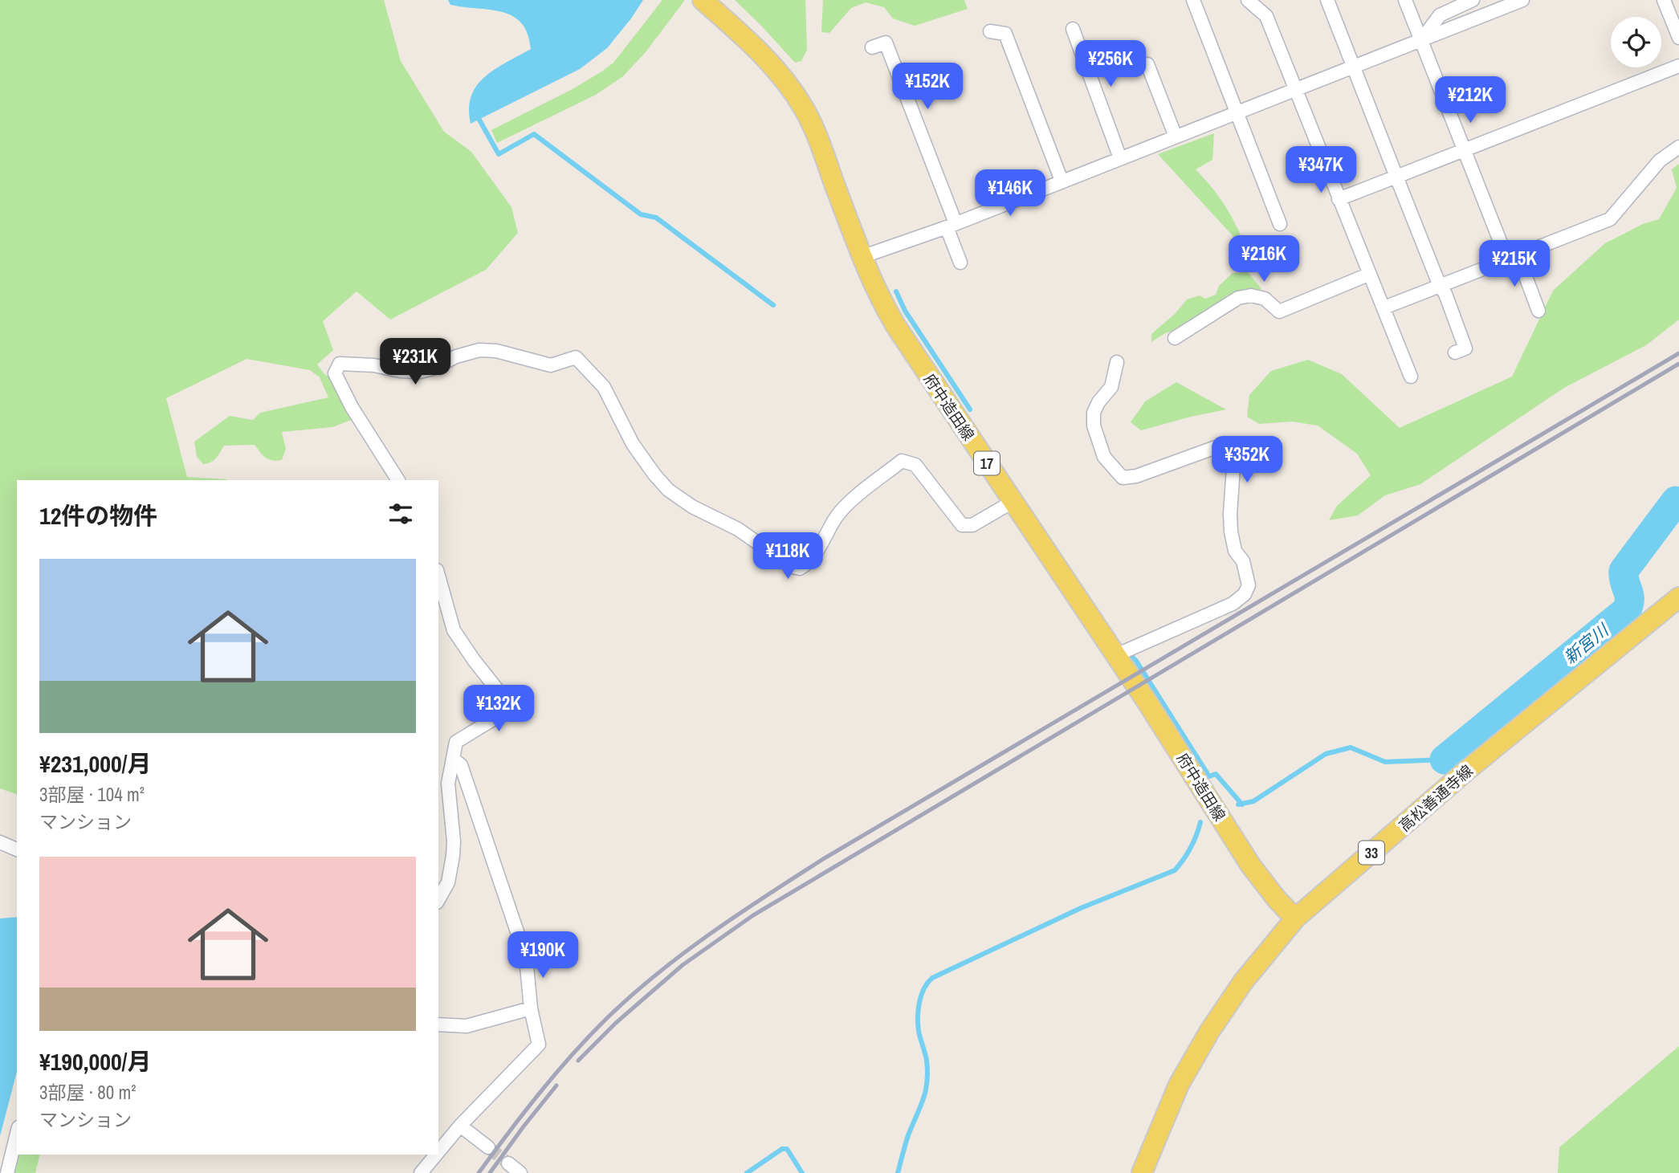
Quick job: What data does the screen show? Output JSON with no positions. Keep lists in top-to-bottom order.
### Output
{
  "streets": {
    "main road": [
      "府中造田線",
      "17",
      "高松善通寺線",
      "33"
    ]
  },
  "crossings": [
    ["府中造田線", "高松善通寺線"]
  ],
  "water": ["新宮川"],
  "page": {
    "price": [
      "¥256K",
      "¥152K",
      "¥212K",
      "¥347K",
      "¥146K",
      "¥216K",
      "¥215K",
      "¥231K",
      "¥352K",
      "¥118K",
      "¥132K",
      "¥190K"
    ],
    "heading": "12件の物件",
    "list": [
      {
        "name": "¥231,000/月",
        "note": "3部屋 · 104 m² · マンション"
      },
      {
        "name": "¥190,000/月",
        "note": "3部屋 · 80 m² · マンション"
      }
    ]
  }
}
